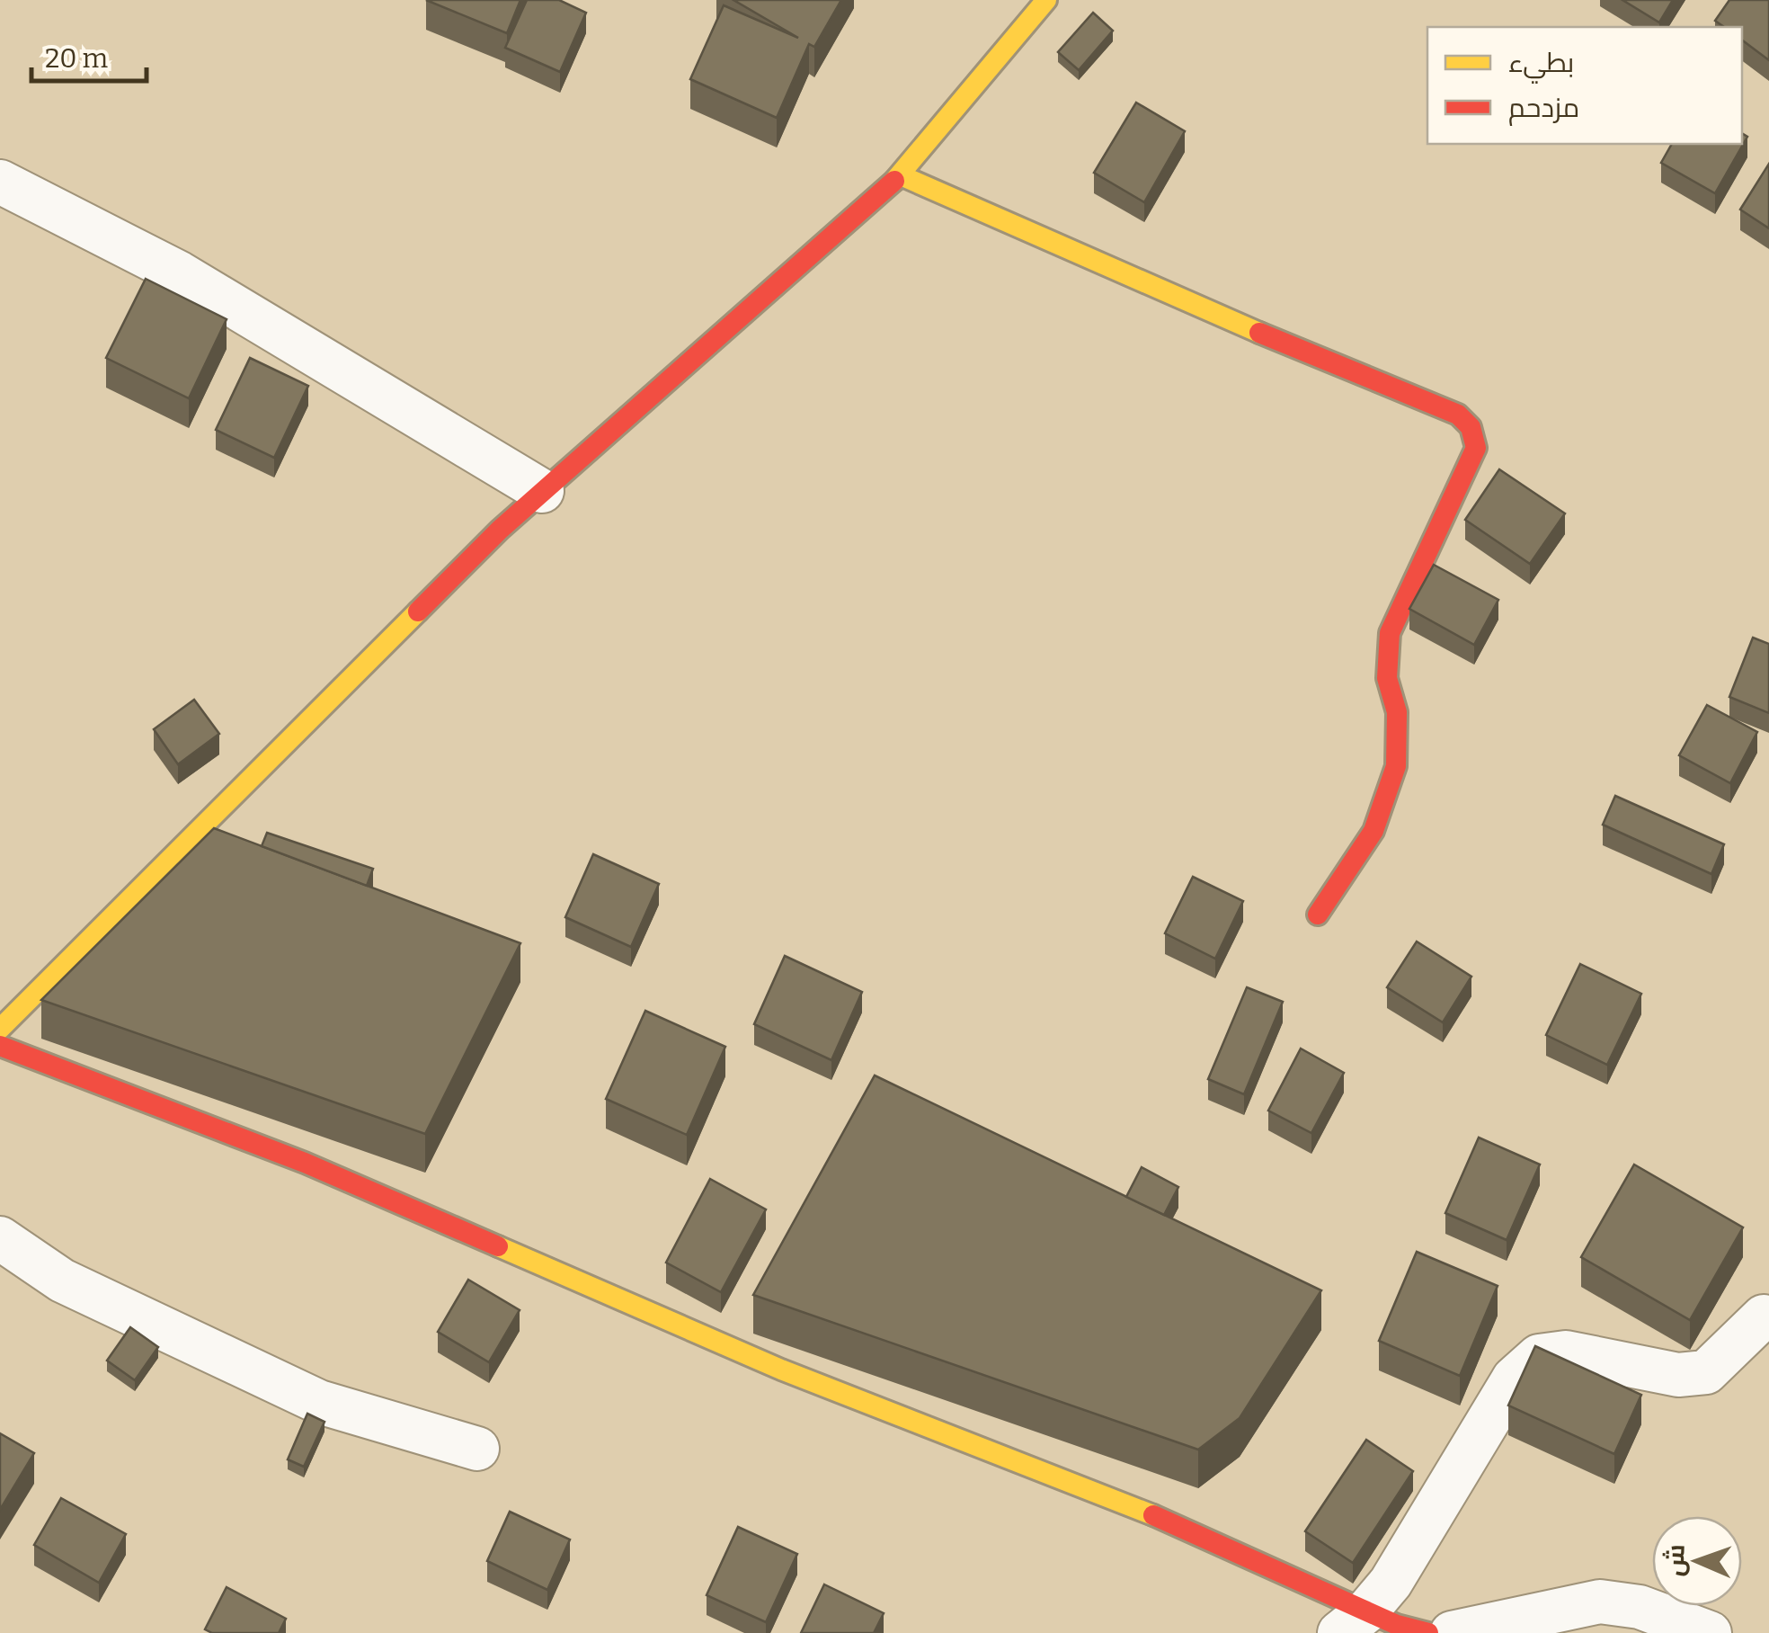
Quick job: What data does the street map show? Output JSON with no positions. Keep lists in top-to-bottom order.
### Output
{
  "legend": ["بطيء", "مزدحم"],
  "scale_bar": "20 m",
  "north": "left"
}
